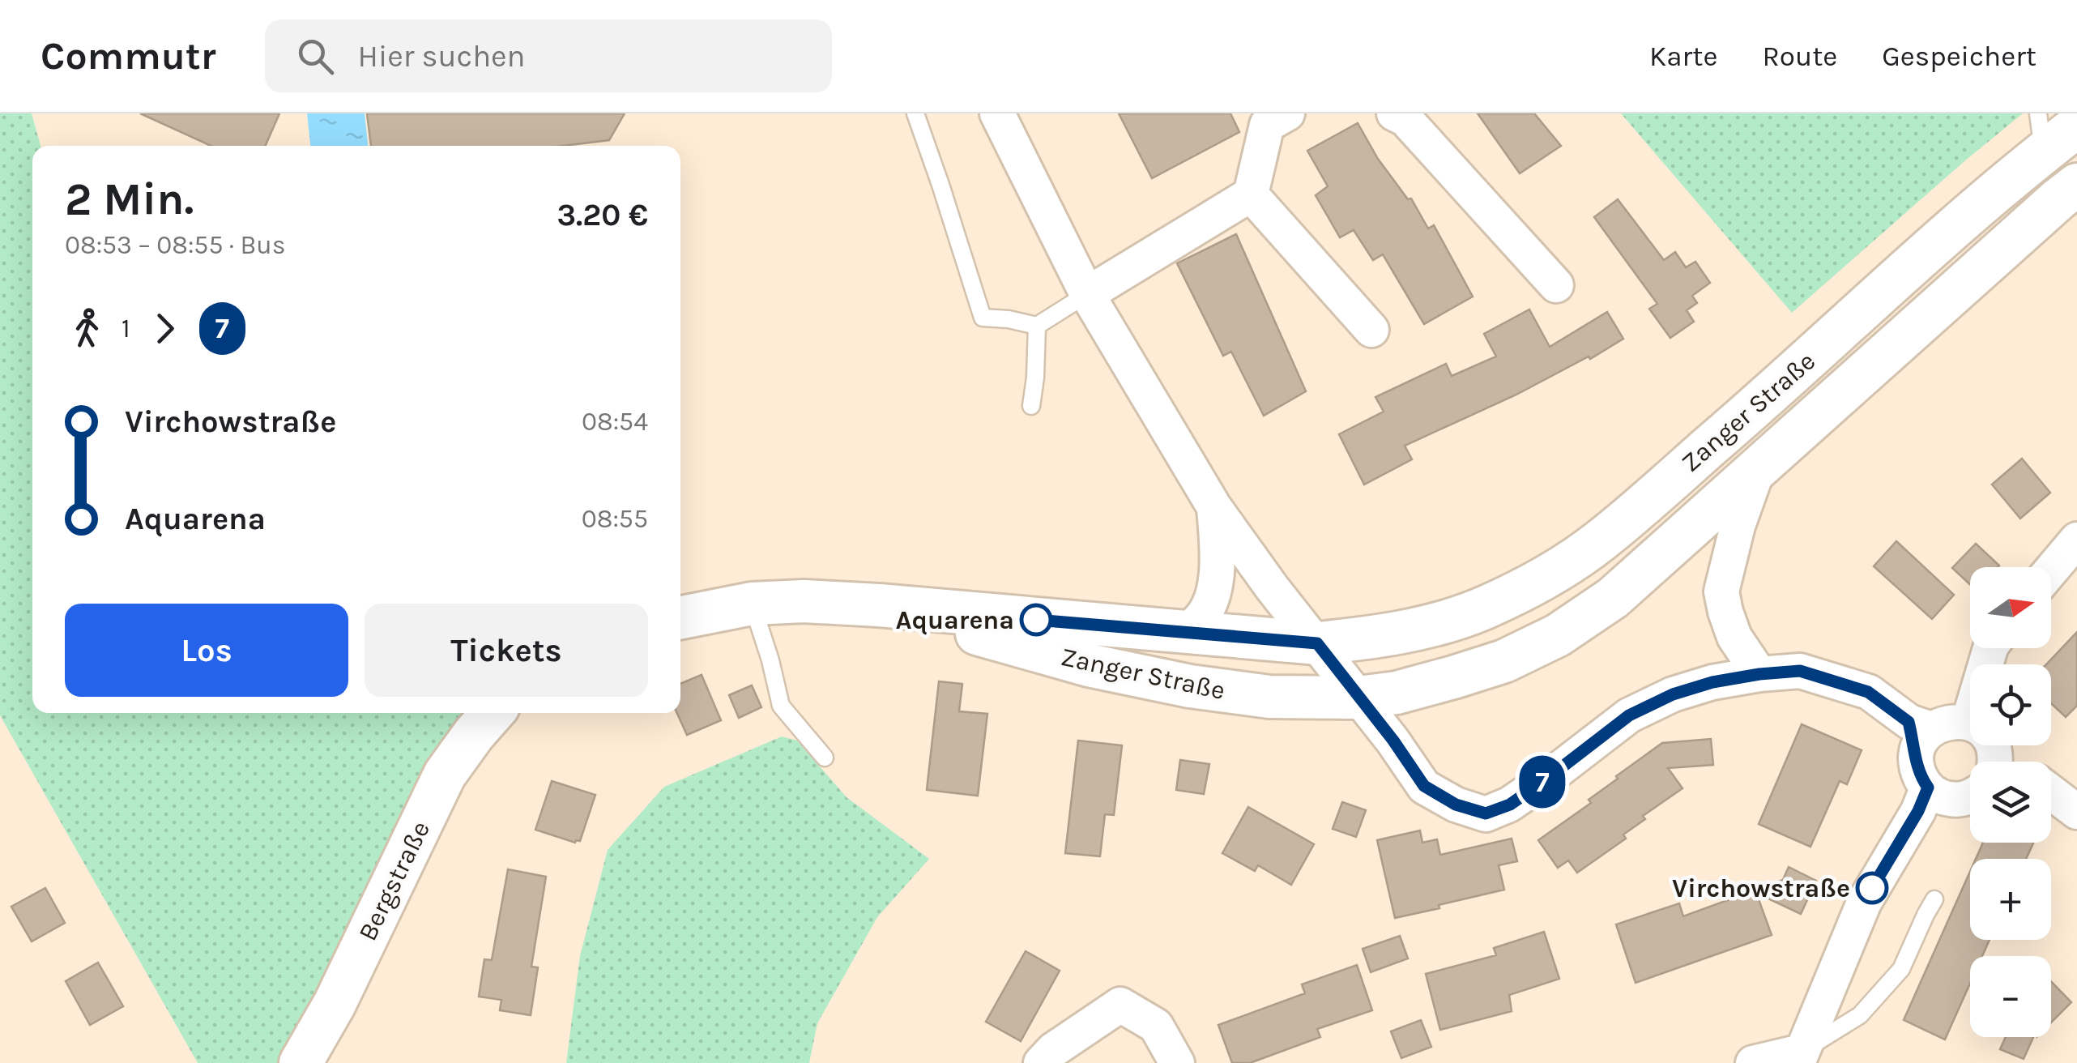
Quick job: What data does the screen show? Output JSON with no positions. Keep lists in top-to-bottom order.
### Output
{
  "streets": {
    "street": ["Zanger Straße", "Bergstraße"]
  },
  "places": ["Aquarena", "Virchowstraße"],
  "lines": ["bus line 7"],
  "north": "right",
  "page": {
    "header": "Commutr",
    "search": "Hier suchen",
    "nav": ["Karte", "Route", "Gespeichert"],
    "on_map": "7",
    "heading": ["2 Min.", "08:53 – 08:55 · Bus", "3.20 €"],
    "legs": ["1", "7"],
    "list": [
      {
        "name": "Virchowstraße",
        "value": "08:54"
      },
      {
        "name": "Aquarena",
        "value": "08:55"
      }
    ],
    "map_buttons": ["+", "−"],
    "buttons": ["Los", "Tickets"]
  }
}
